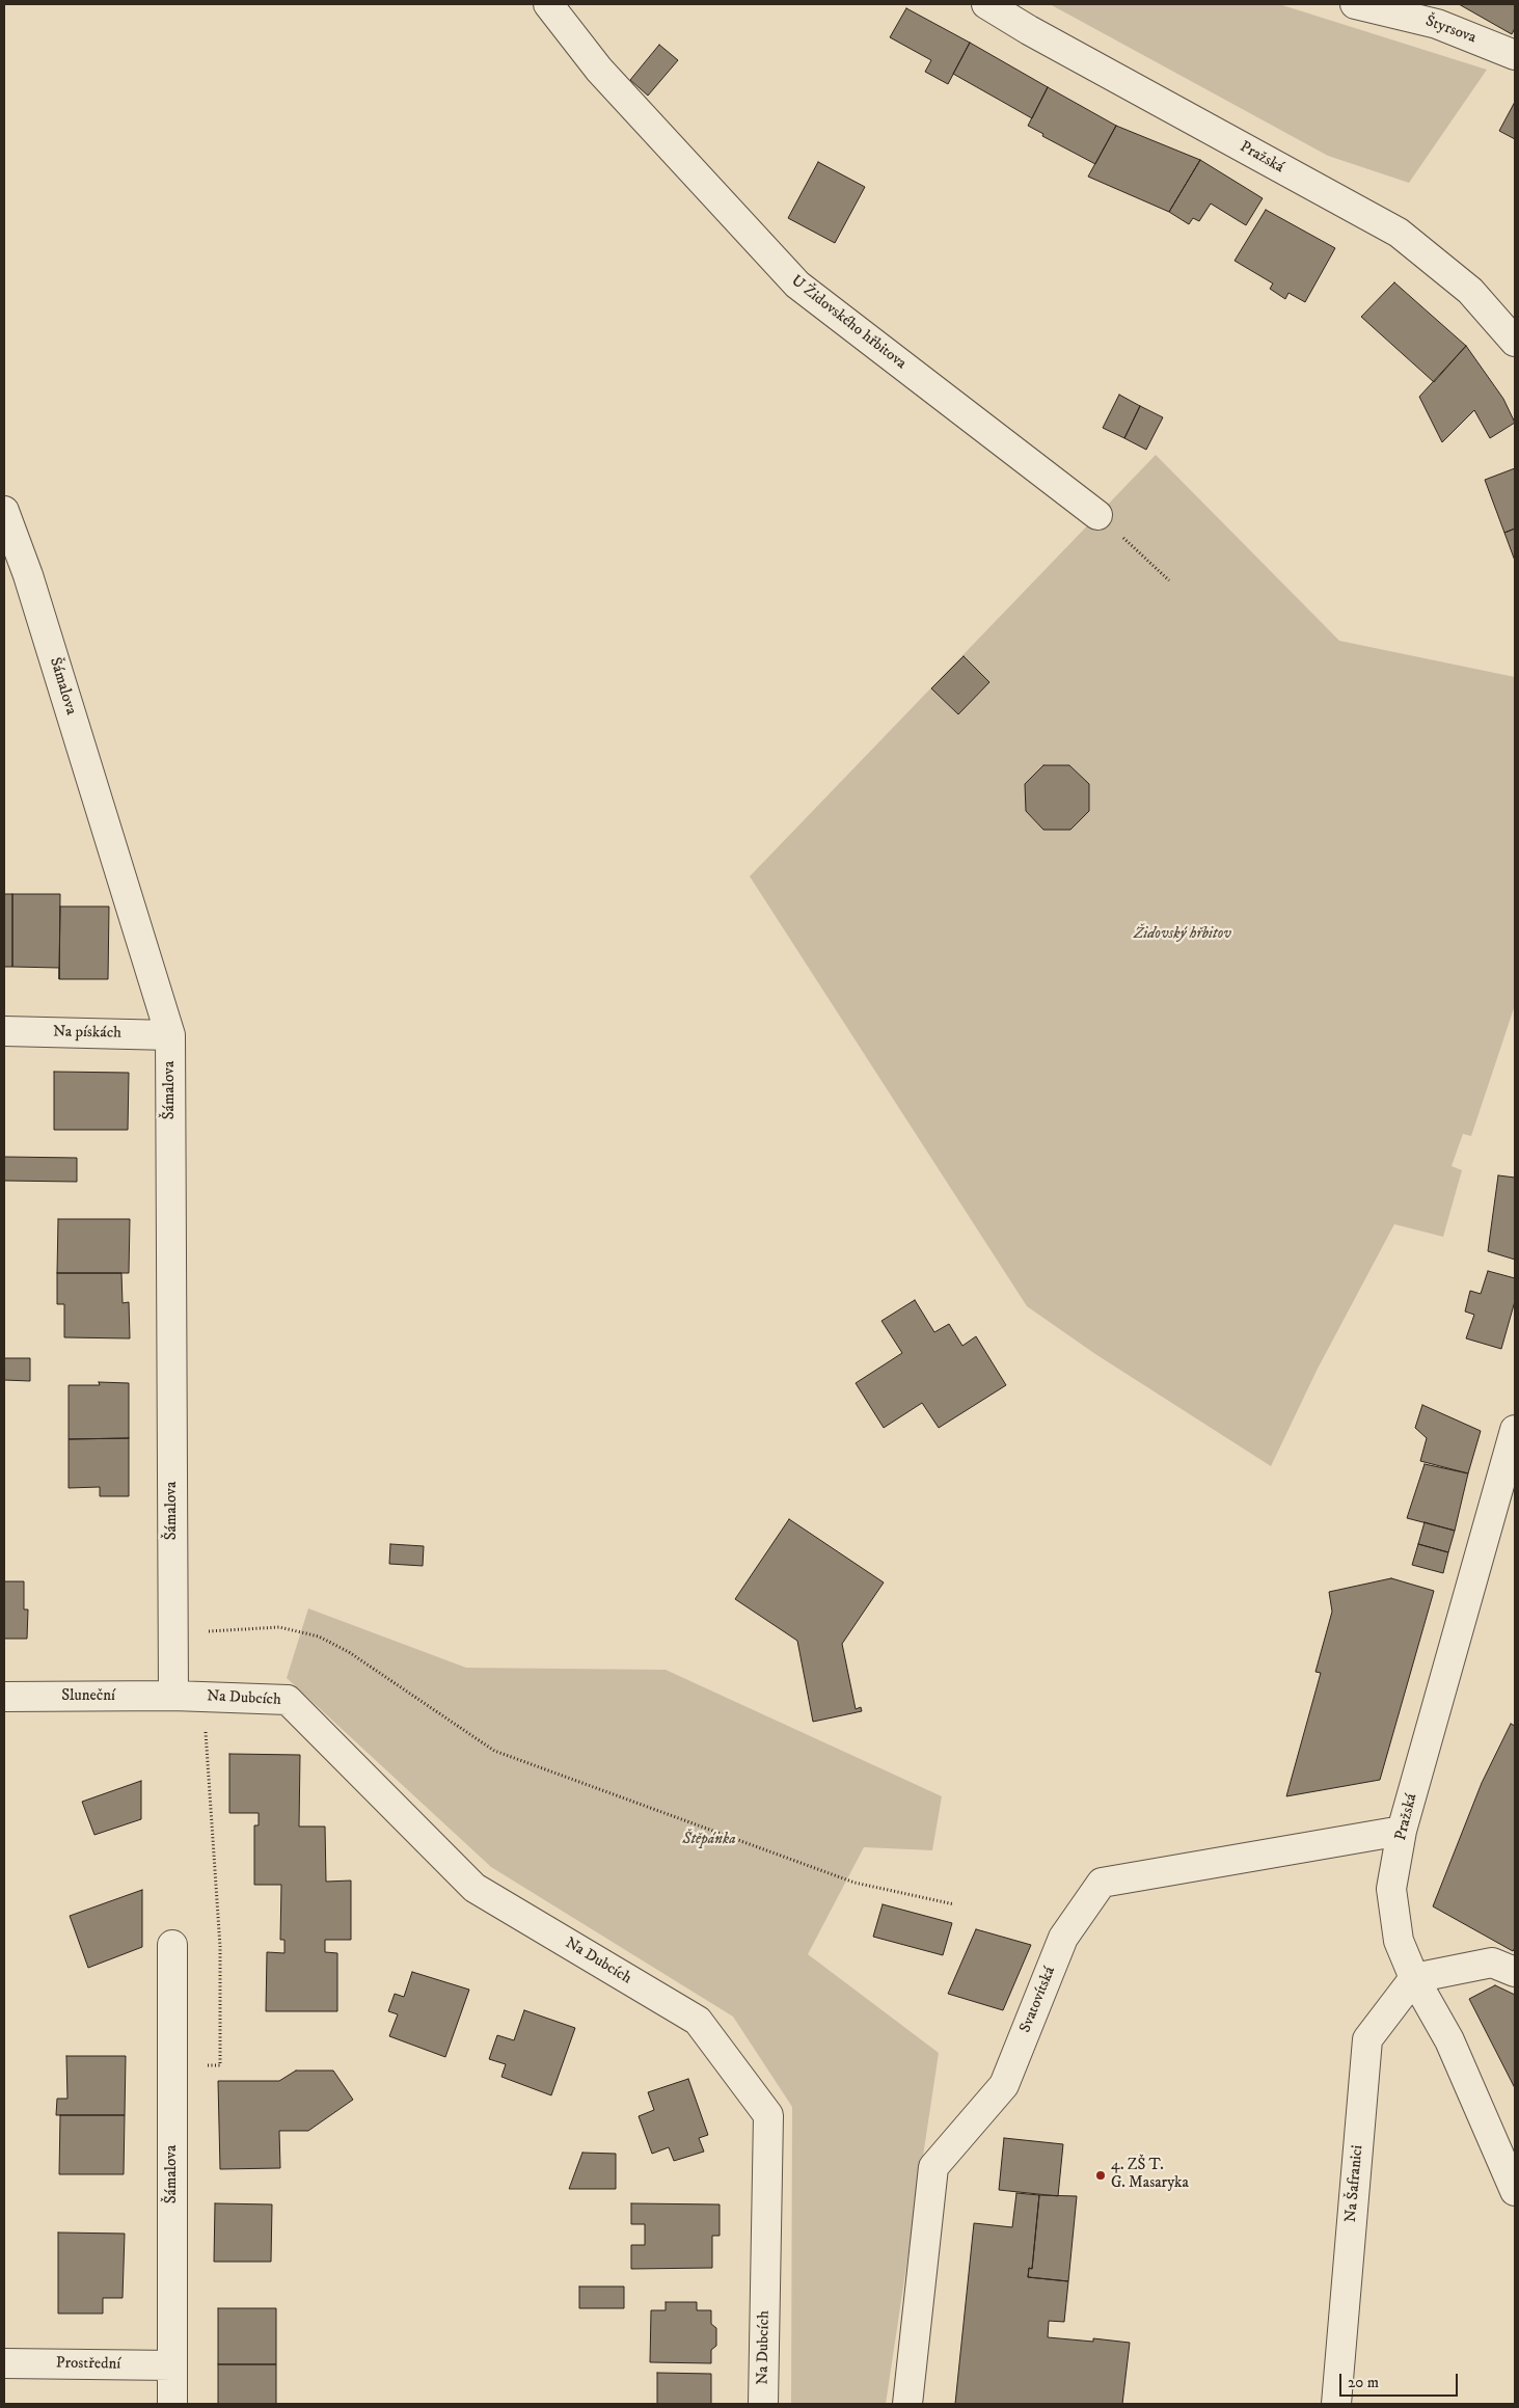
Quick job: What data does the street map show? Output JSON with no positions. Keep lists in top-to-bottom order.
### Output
{
  "streets": {
    "street": [
      "Štyrsova",
      "Pražská",
      "U Židovského hřbitova",
      "Šámalova",
      "Na pískách",
      "Sluneční",
      "Na Dubcích",
      "Svatovítská",
      "Na Šafranici",
      "Prostřední"
    ]
  },
  "crossings": [
    ["Pražská", "Svatovítská"],
    ["Pražská", "Na Šafranici"],
    ["Šámalova", "Na pískách"],
    ["Šámalova", "Sluneční"],
    ["Šámalova", "Na Dubcích"],
    ["Šámalova", "Prostřední"],
    ["Sluneční", "Na Dubcích"]
  ],
  "parks": ["Židovský hřbitov", "Štěpánka"],
  "places": ["4. ZŠ T. G. Masaryka"],
  "scale_bar": "20 m"
}
